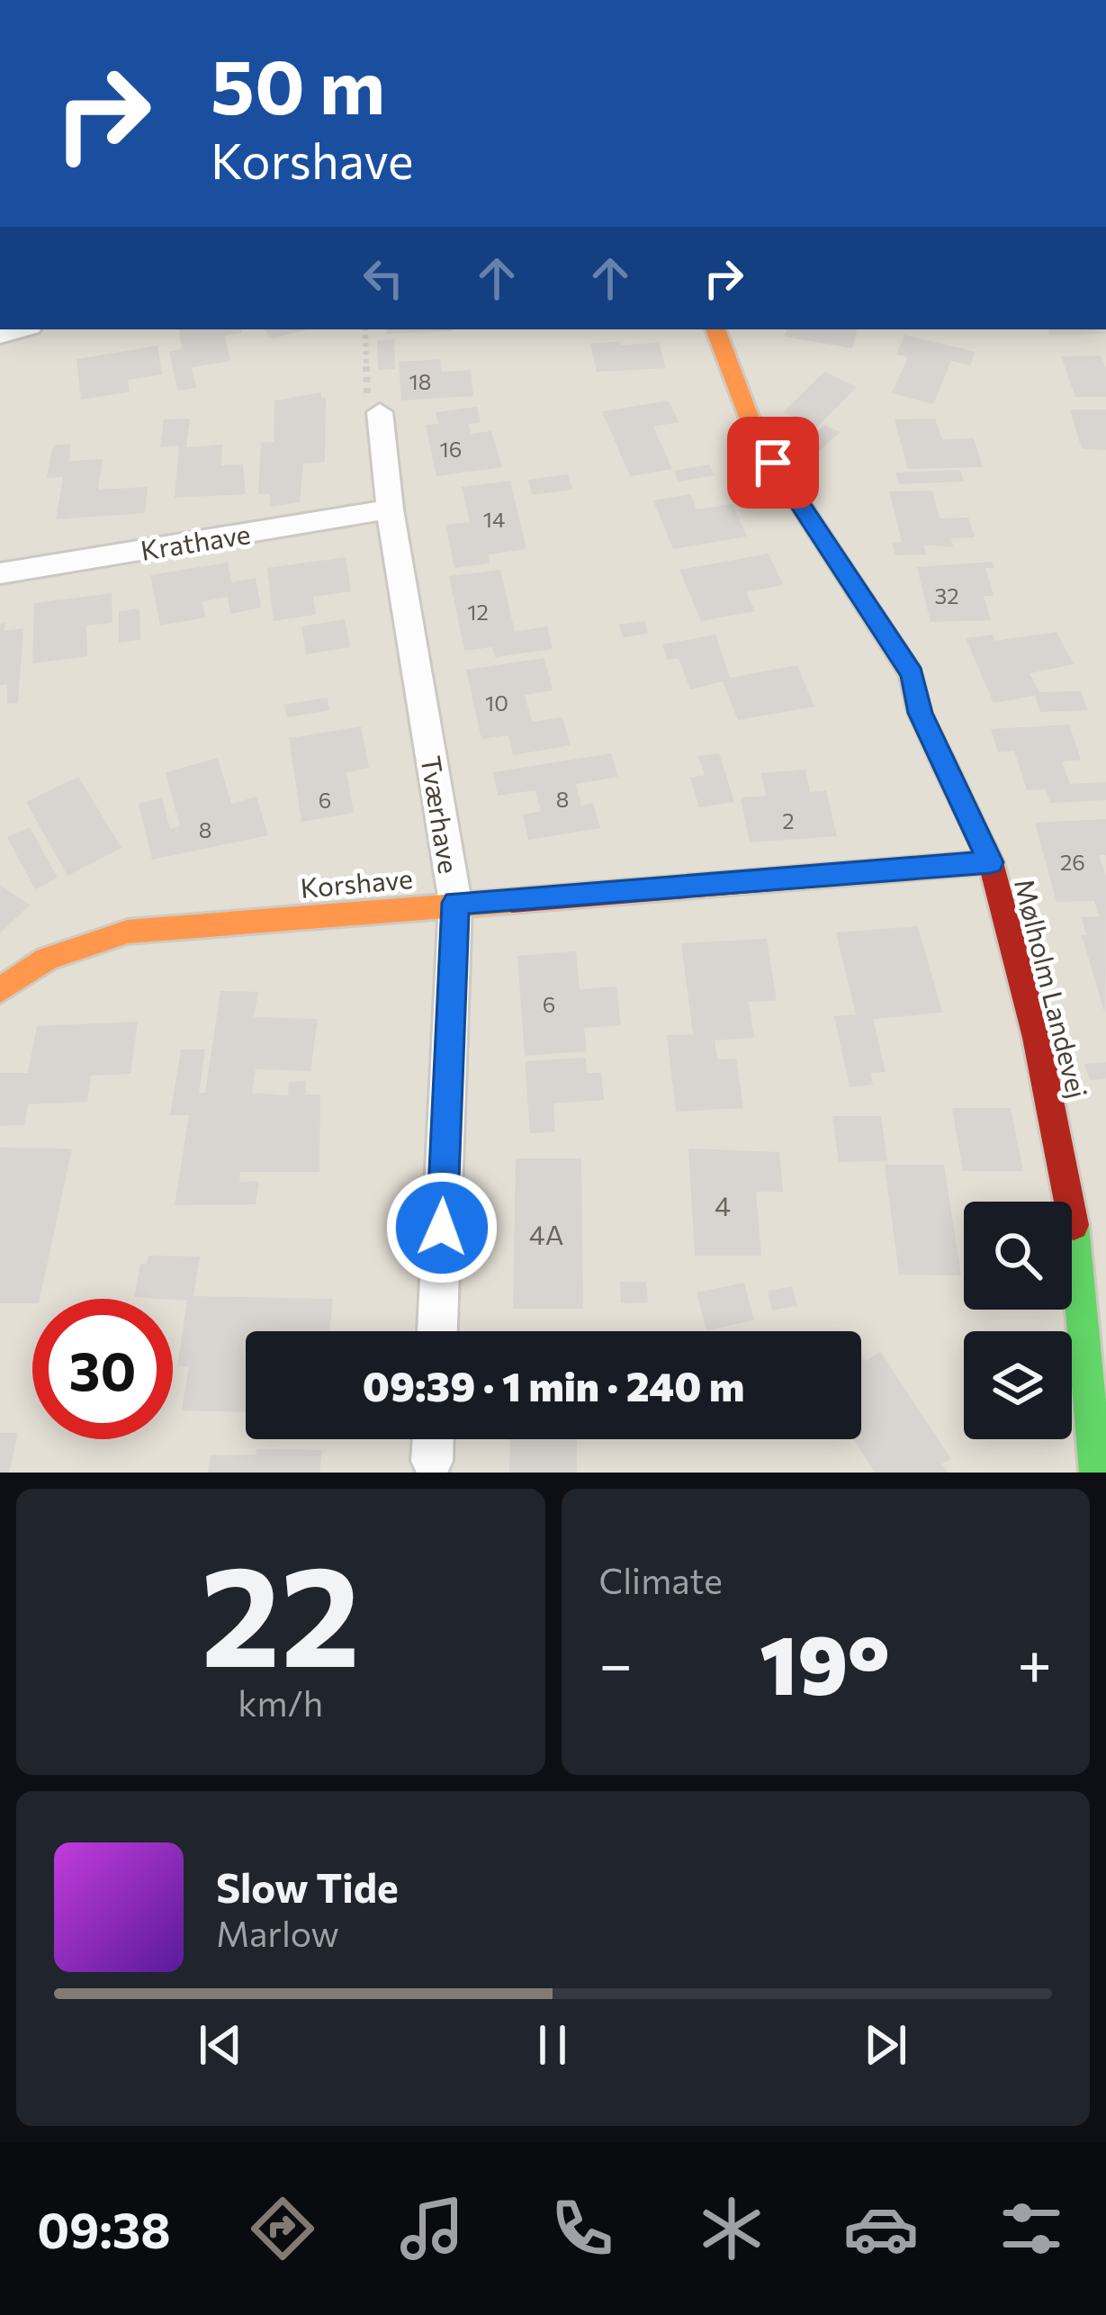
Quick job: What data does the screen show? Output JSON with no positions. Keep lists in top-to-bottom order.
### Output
{
  "streets": {
    "street": [
      "Krathave",
      "Tværhave",
      "Korshave",
      "Mølholm Landevej"
    ]
  },
  "crossings": [
    ["Krathave", "Tværhave"],
    ["Tværhave", "Korshave"],
    ["Korshave", "Mølholm Landevej"]
  ],
  "house_numbers": [
    "18",
    "16",
    "14",
    "32",
    "12",
    "10",
    "8",
    "6",
    "2",
    "8",
    "26",
    "6",
    "4",
    "4A"
  ],
  "page": {
    "turn": ["50 m", "Korshave"],
    "limit": "30",
    "trip": "09:39 · 1 min · 240 m",
    "tile": [
      ["22", "km/h"],
      "Climate"
    ],
    "heat": ["−", "19°", "+"],
    "song": ["Slow Tide", "Marlow"],
    "tabs": "09:38"
  }
}
